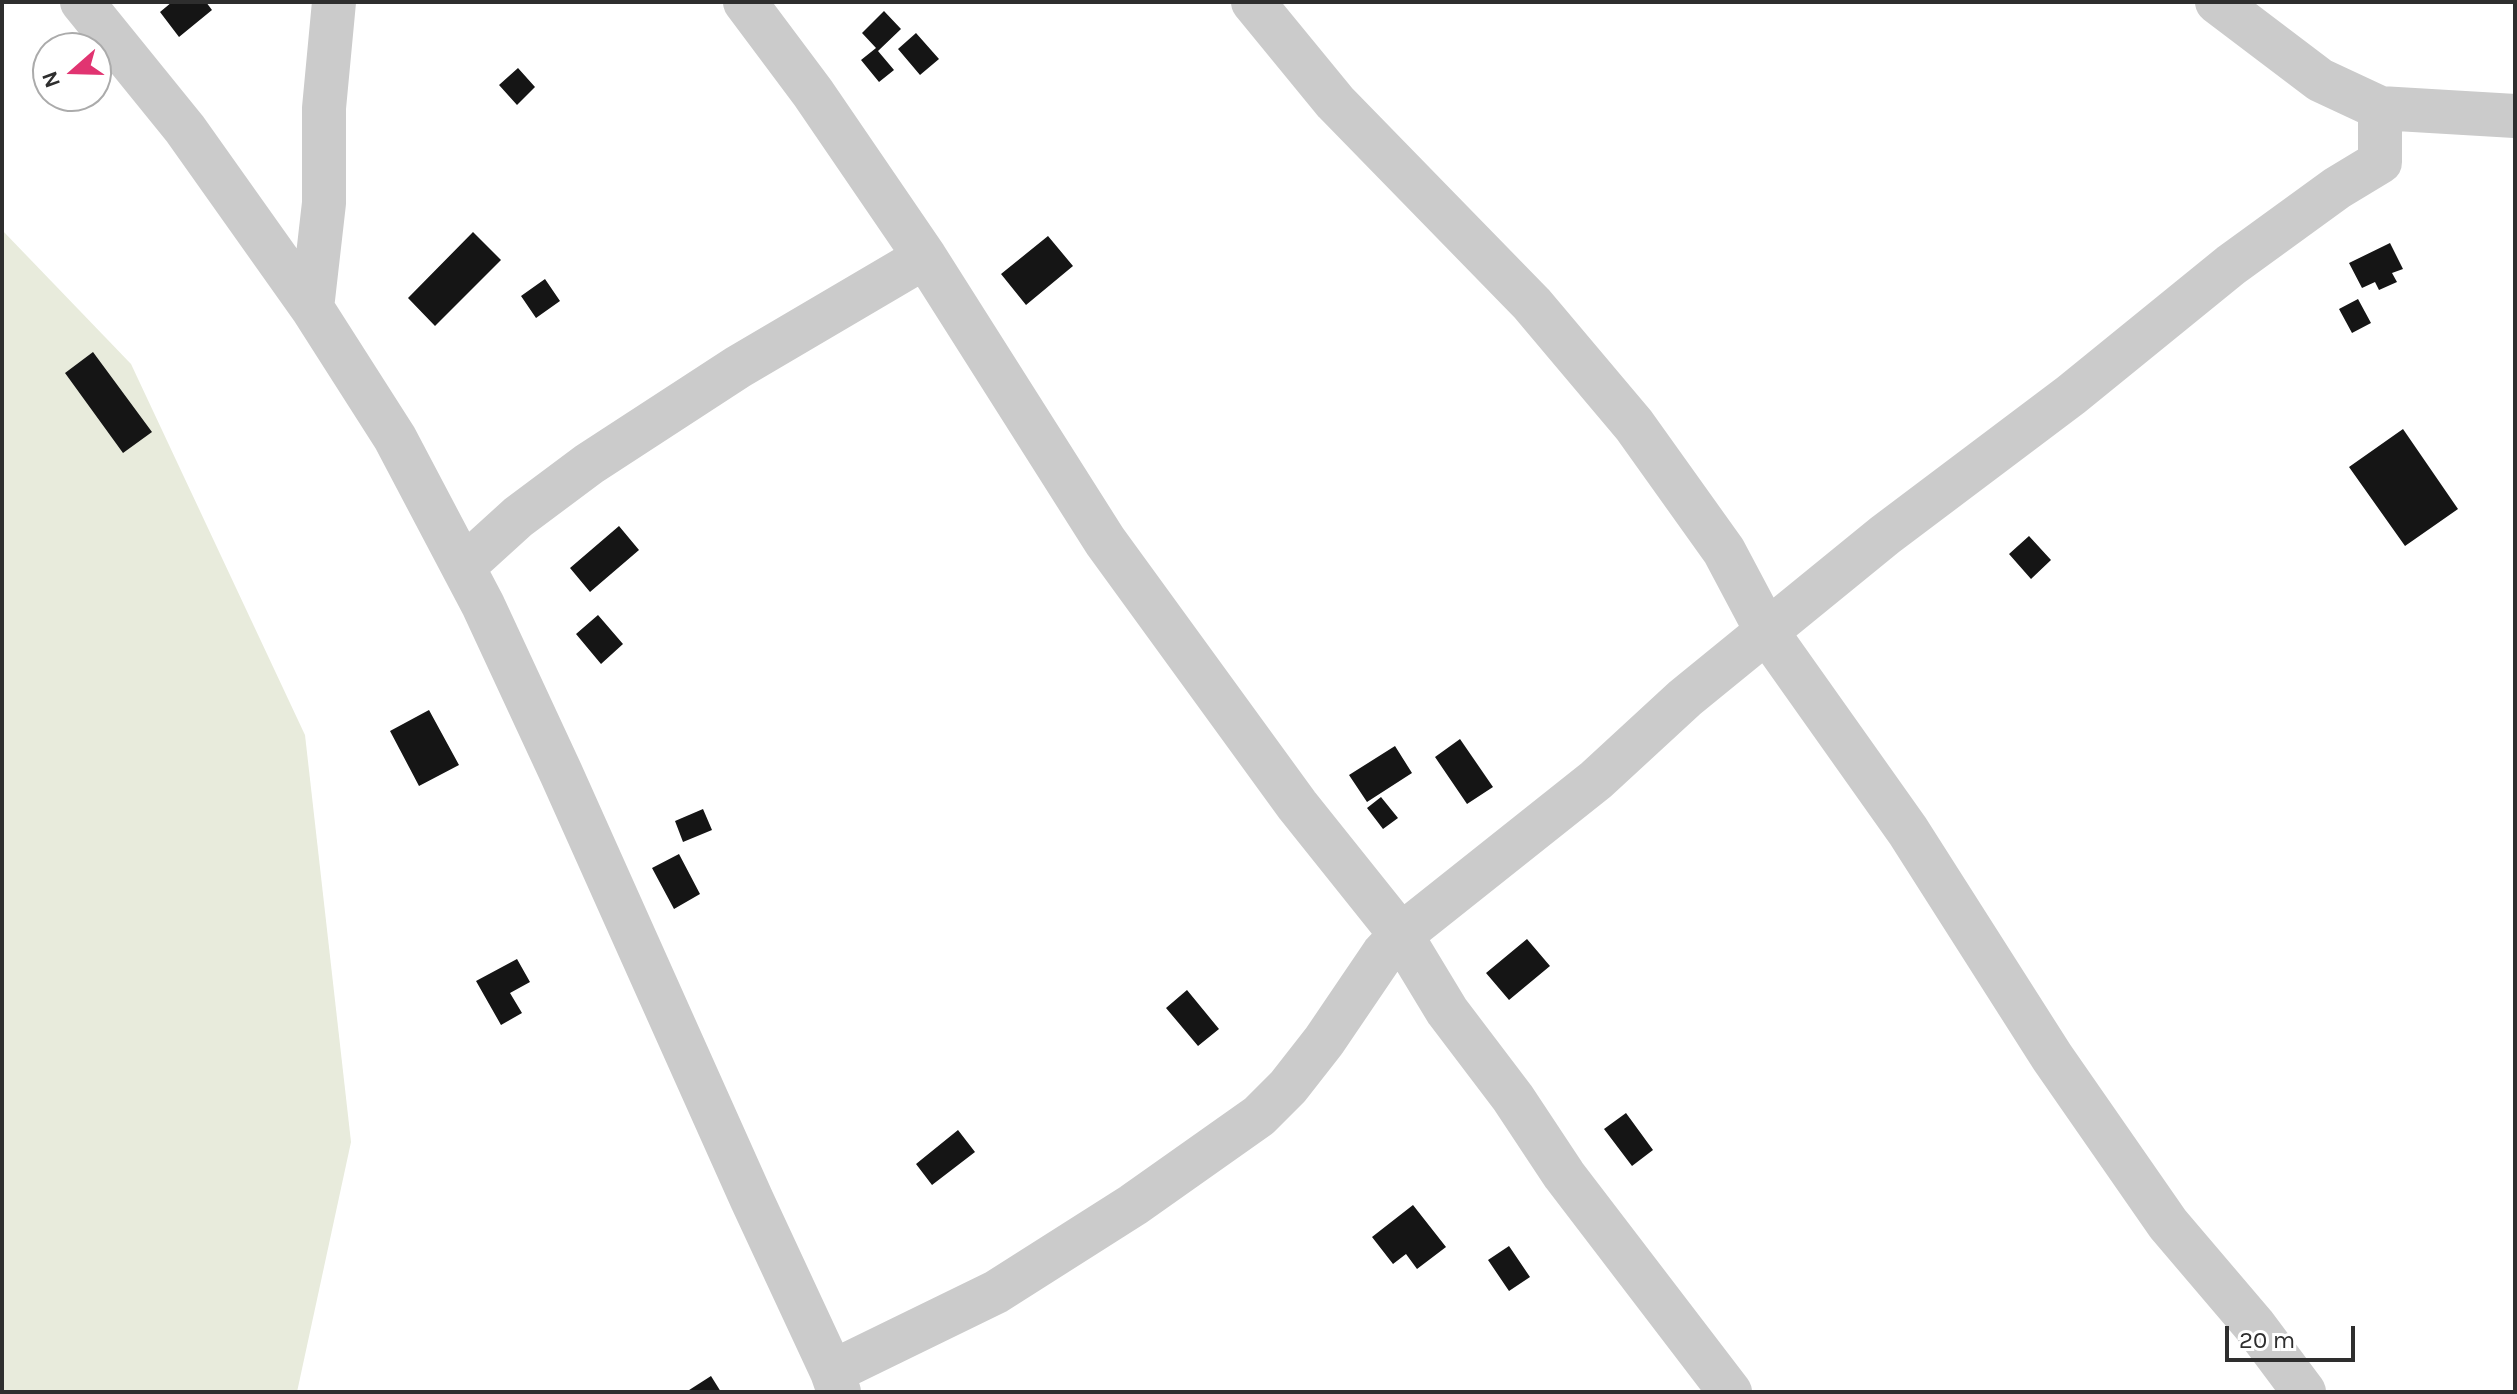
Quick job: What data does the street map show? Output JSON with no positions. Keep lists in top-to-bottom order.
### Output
{
  "scale_bar": "20 m",
  "north": "left"
}
